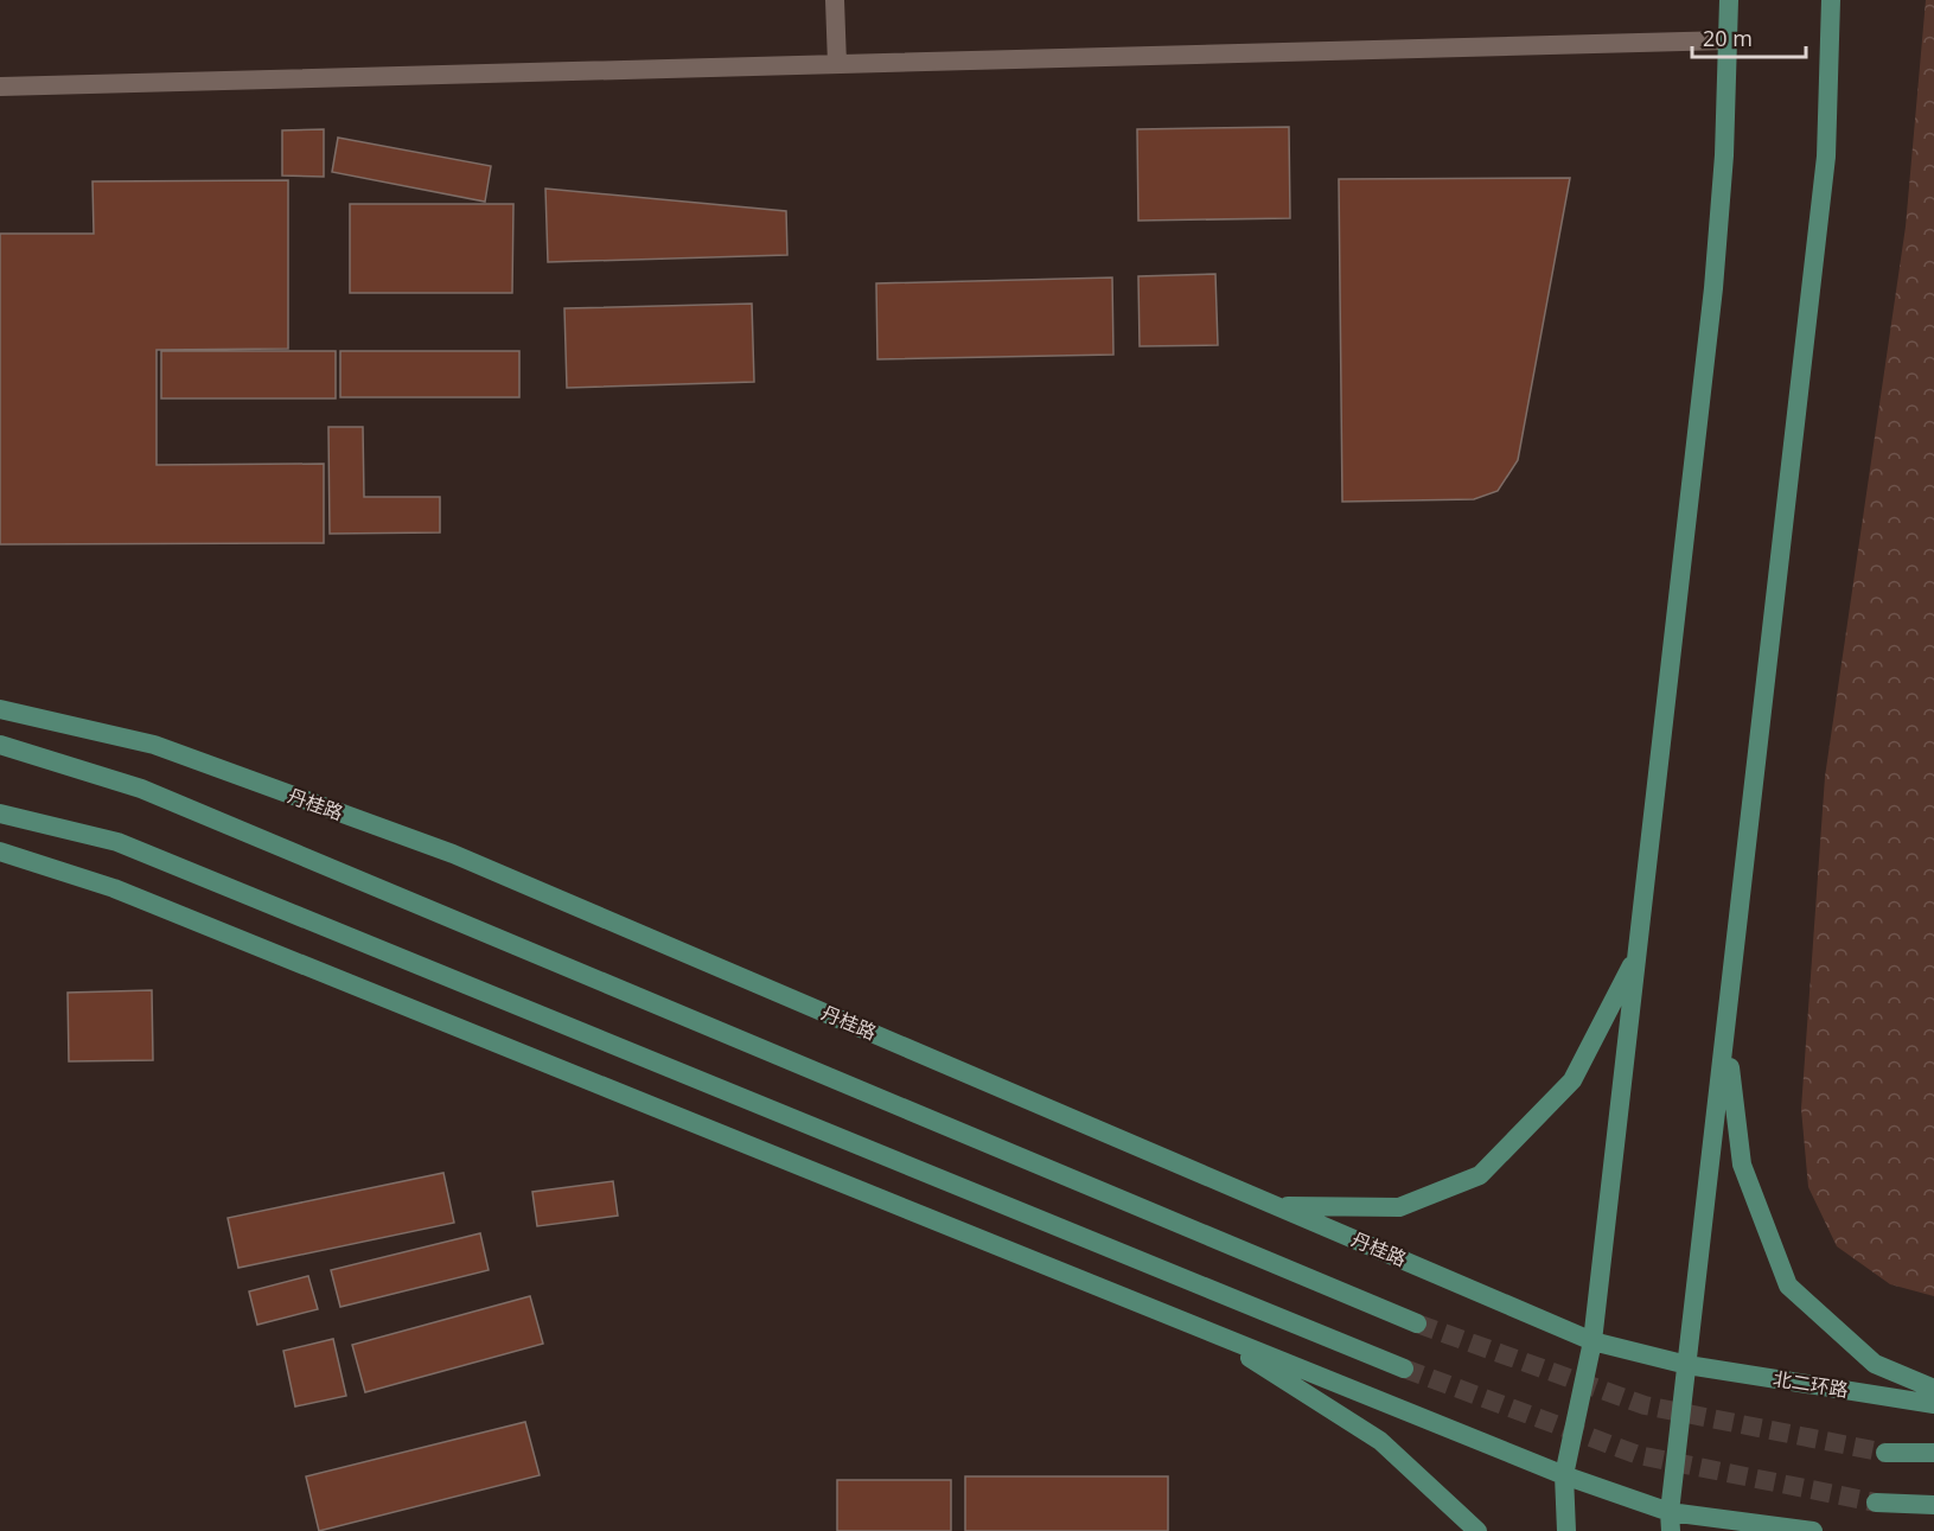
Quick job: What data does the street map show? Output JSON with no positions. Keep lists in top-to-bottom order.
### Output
{
  "streets": {
    "main road": ["丹桂路", "北二环路"]
  },
  "crossings": [
    ["丹桂路", "北二环路"]
  ],
  "scale_bar": "20 m"
}
